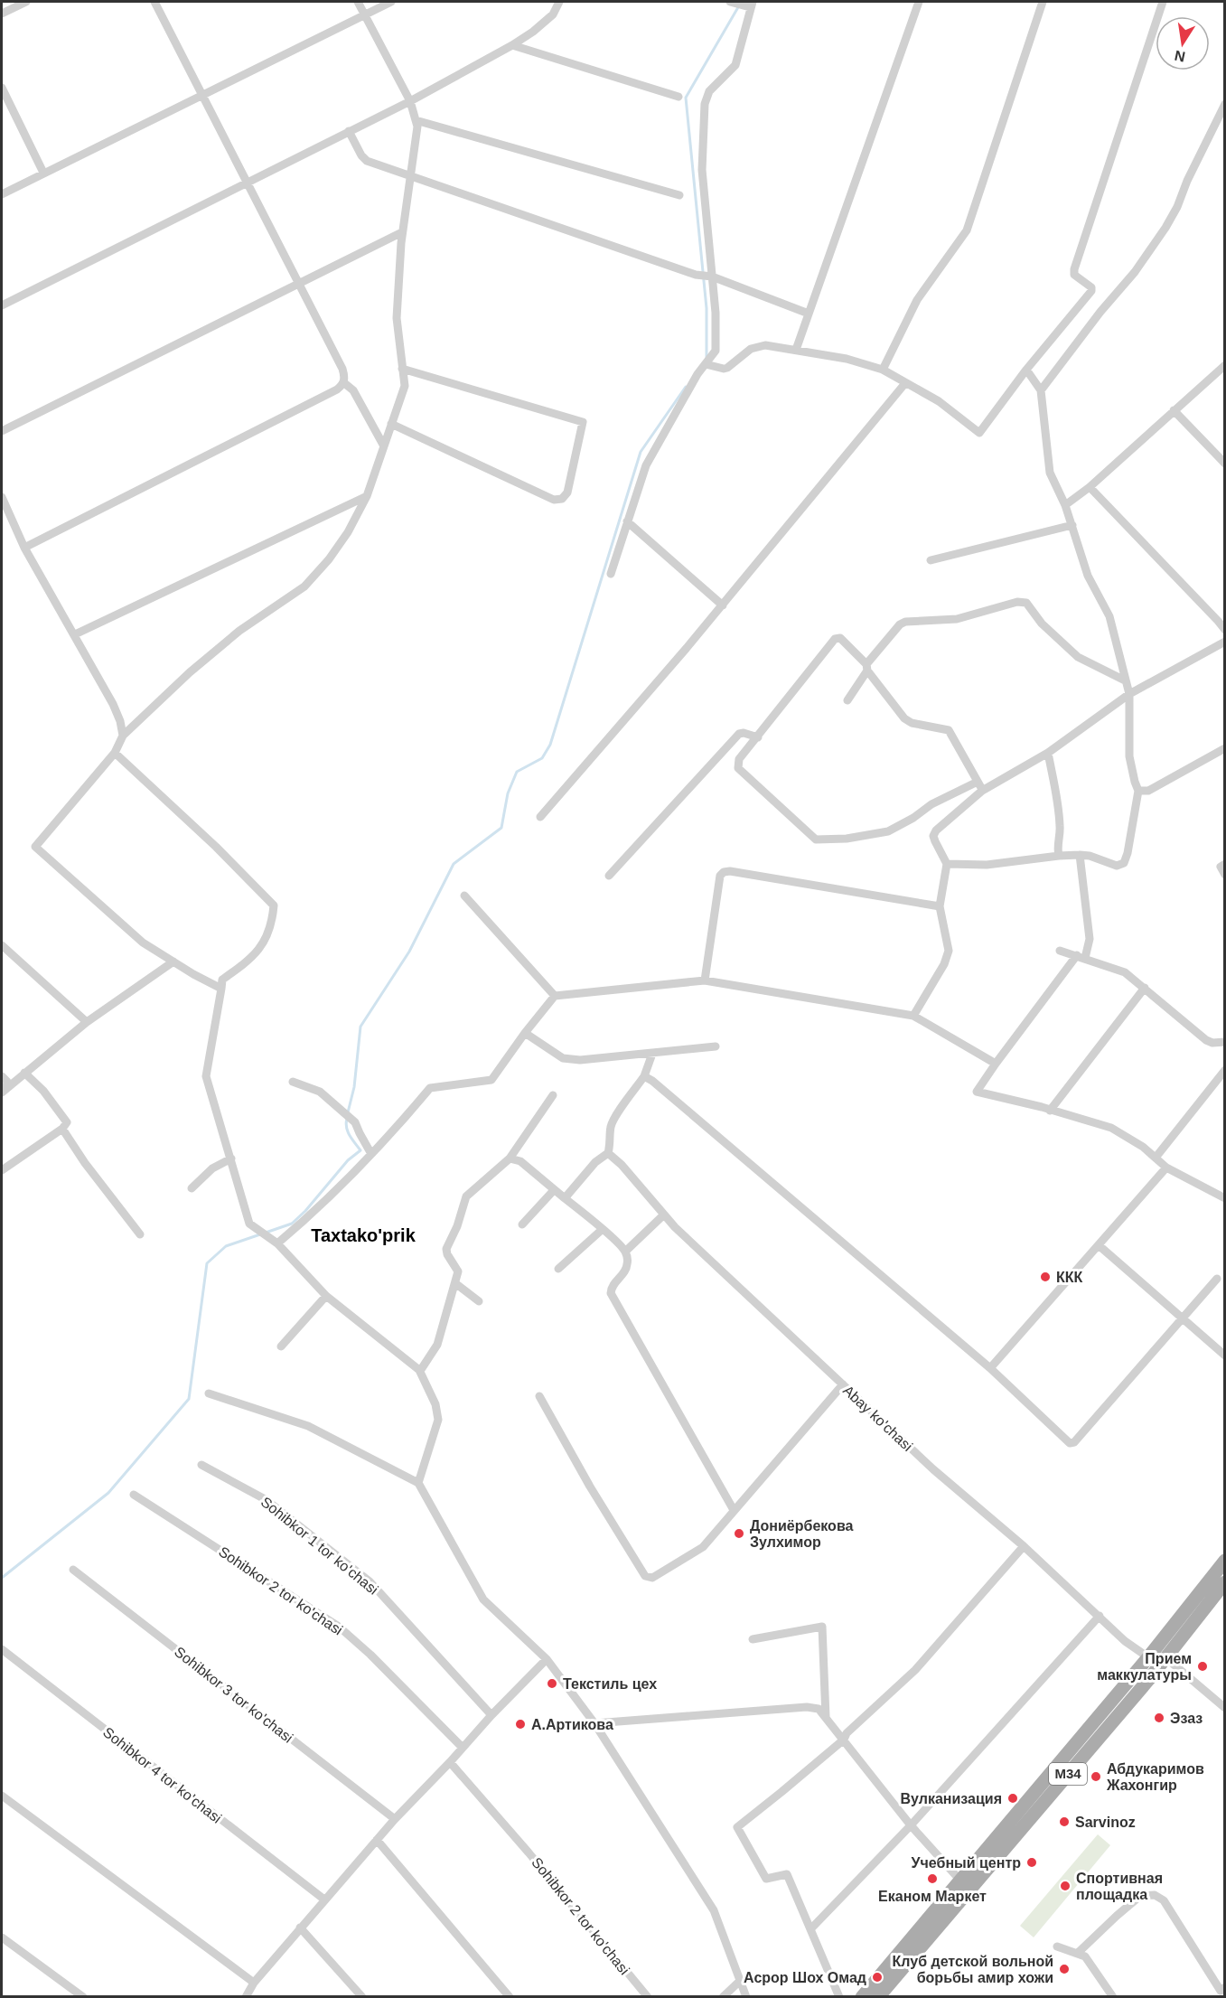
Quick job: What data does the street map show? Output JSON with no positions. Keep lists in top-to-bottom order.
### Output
{
  "streets": {
    "main road": ["M34"],
    "street": [
      "Abay ko'chasi",
      "Sohibkor 1 tor ko'chasi",
      "Sohibkor 2 tor ko'chasi",
      "Sohibkor 3 tor ko'chasi",
      "Sohibkor 4 tor ko'chasi"
    ]
  },
  "crossings": [
    ["Abay ko'chasi", "M34"]
  ],
  "districts": ["Taxtako'prik"],
  "places": [
    "ККК",
    "Дониёрбекова Зулхимор",
    "Прием маккулатуры",
    "Текстиль цех",
    "Эзаз",
    "А.Артикова",
    "Абдукаримов Жахонгир",
    "Вулканизация",
    "Sarvinoz",
    "Учебный центр",
    "Еканом Маркет",
    "Спортивная площадка",
    "Клуб детской вольной борьбы амир хожи",
    "Асрор Шох Омад"
  ],
  "north": "bottom"
}
